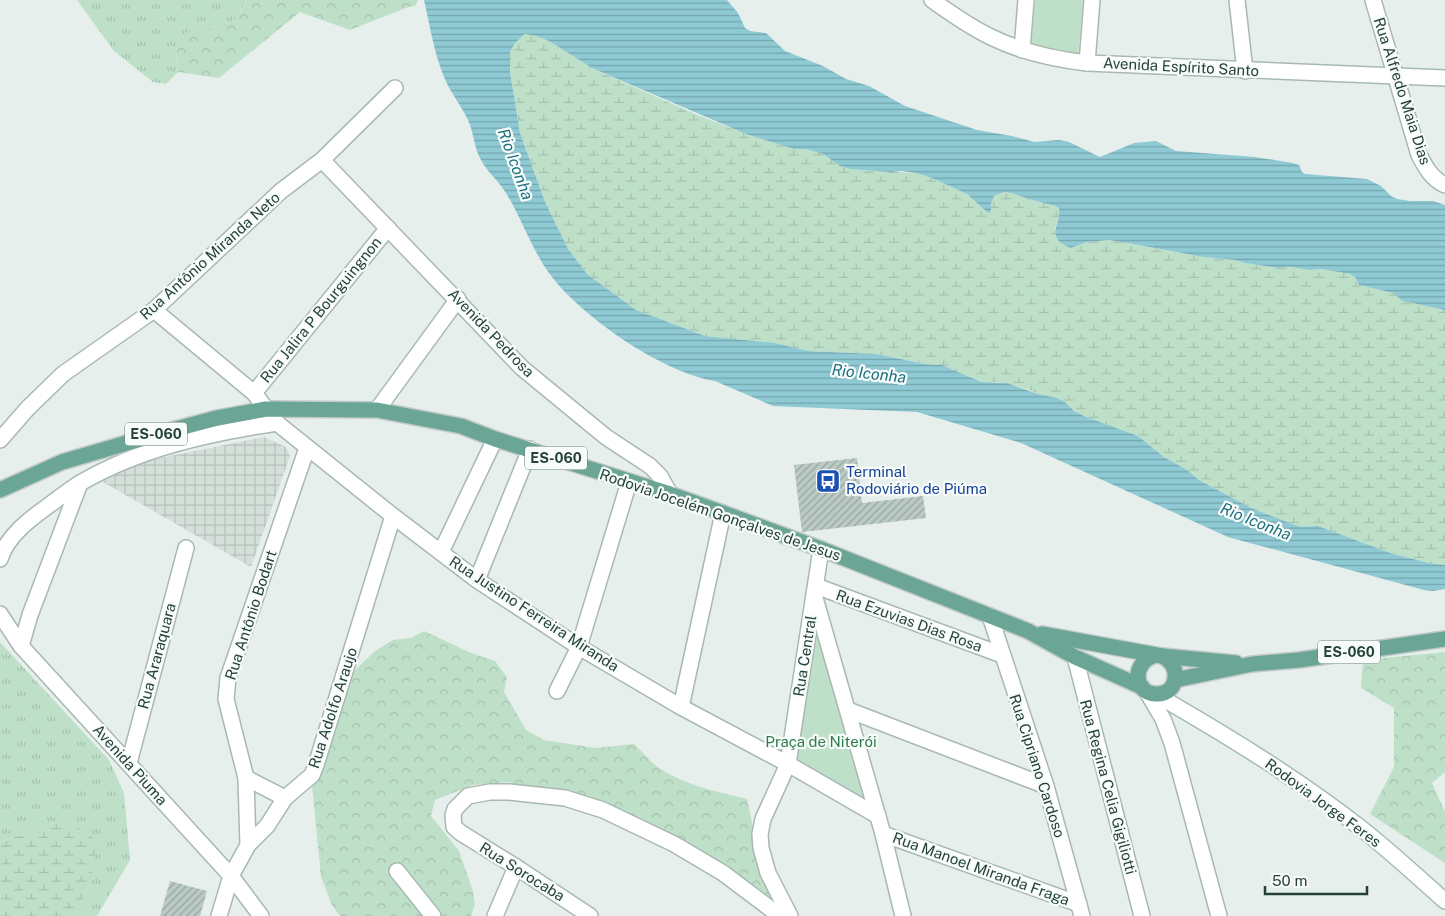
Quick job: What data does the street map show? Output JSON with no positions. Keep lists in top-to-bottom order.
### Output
{
  "streets": {
    "main road": ["ES-060", "Rodovia Jocelém Gonçalves de Jesus"],
    "street": [
      "Avenida Espírito Santo",
      "Rua Alfredo Maia Dias",
      "Rua Antônio Miranda Neto",
      "Rua Jalira P Bourguingnon",
      "Avenida Pedrosa",
      "Rua Justino Ferreira Miranda",
      "Rua Antônio Bodart",
      "Rua Ezuvias Dias Rosa",
      "Rua Araraquara",
      "Rua Central",
      "Rua Adolfo Araujo",
      "Avenida Piuma",
      "Rua Cipriano Cardoso",
      "Rua Regina Celia Gigiliotti",
      "Rodovia Jorge Feres",
      "Rua Manoel Miranda Fraga",
      "Rua Sorocaba"
    ]
  },
  "crossings": [
    ["Avenida Espírito Santo", "Rua Alfredo Maia Dias"],
    ["Rua Antônio Miranda Neto", "Avenida Pedrosa"],
    ["Rua Antônio Miranda Neto", "Rua Justino Ferreira Miranda"],
    ["Rua Jalira P Bourguingnon", "Avenida Pedrosa"],
    ["Rua Jalira P Bourguingnon", "Rua Justino Ferreira Miranda"],
    ["Avenida Pedrosa", "Rodovia Jocelém Gonçalves de Jesus"],
    ["ES-060", "Rodovia Jocelém Gonçalves de Jesus"],
    ["ES-060", "Rodovia Jorge Feres"],
    ["Rodovia Jocelém Gonçalves de Jesus", "Rua Justino Ferreira Miranda"],
    ["Rodovia Jocelém Gonçalves de Jesus", "Rua Central"],
    ["Rodovia Jocelém Gonçalves de Jesus", "Rua Cipriano Cardoso"],
    ["Rodovia Jocelém Gonçalves de Jesus", "Rua Regina Celia Gigiliotti"],
    ["Rodovia Jocelém Gonçalves de Jesus", "Rodovia Jorge Feres"],
    ["Rua Justino Ferreira Miranda", "Rua Antônio Bodart"],
    ["Rua Justino Ferreira Miranda", "Rua Central"],
    ["Rua Justino Ferreira Miranda", "Rua Adolfo Araujo"],
    ["Rua Antônio Bodart", "Rua Adolfo Araujo"],
    ["Rua Ezuvias Dias Rosa", "Rua Central"],
    ["Rua Ezuvias Dias Rosa", "Rua Cipriano Cardoso"],
    ["Rua Araraquara", "Avenida Piuma"],
    ["Rua Adolfo Araujo", "Avenida Piuma"],
    ["Rua Cipriano Cardoso", "Rua Manoel Miranda Fraga"]
  ],
  "water": ["Rio Iconha"],
  "parks": ["Praça de Niterói"],
  "places": {
    "bus stop": ["Terminal Rodoviário de Piúma"]
  },
  "scale_bar": "50 m"
}
